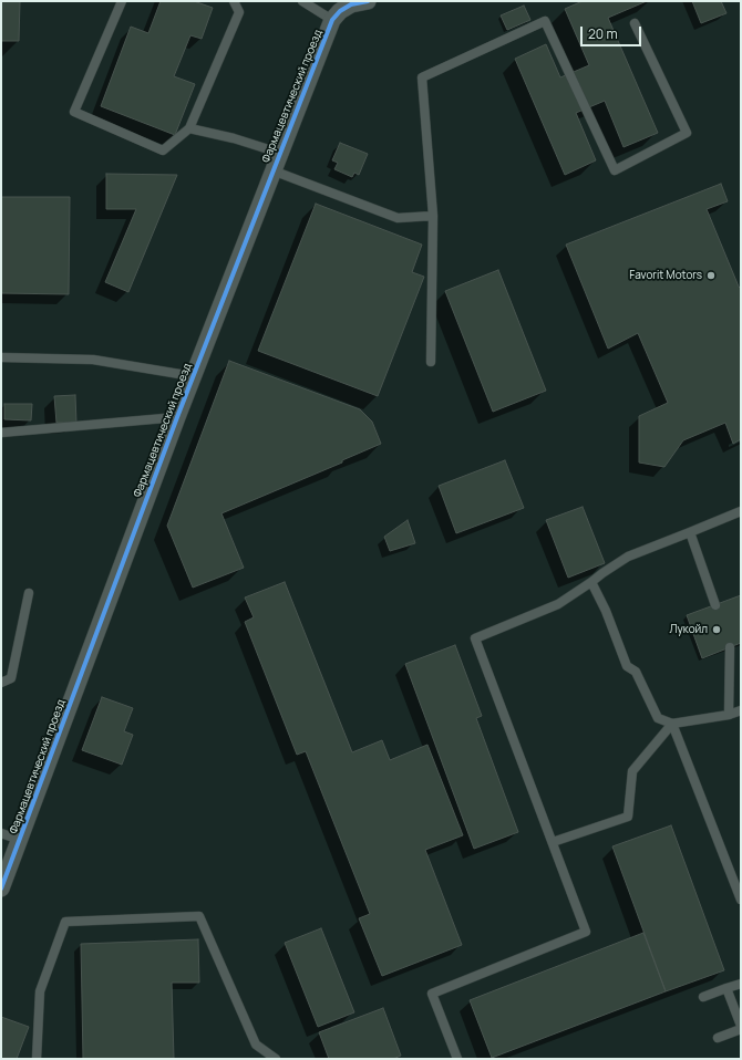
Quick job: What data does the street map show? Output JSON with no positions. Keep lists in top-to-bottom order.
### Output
{
  "streets": {
    "street": ["Фармацевтический проезд"]
  },
  "places": ["Favorit Motors", "Лукойл"],
  "scale_bar": "20 m"
}
